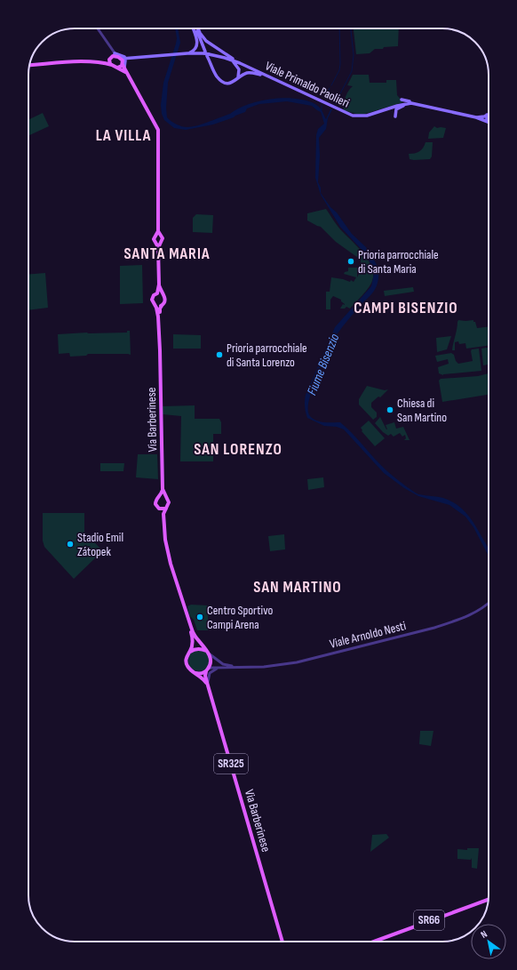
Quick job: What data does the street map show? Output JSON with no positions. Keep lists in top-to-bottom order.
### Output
{
  "streets": {
    "main road": [
      "Viale Primaldo Paolieri",
      "Via Barberinese",
      "SR325",
      "SR66"
    ],
    "street": ["Viale Arnoldo Nesti"]
  },
  "crossings": [
    ["Via Barberinese", "Viale Arnoldo Nesti"]
  ],
  "districts": [
    "LA VILLA",
    "SANTA MARIA",
    "CAMPI BISENZIO",
    "SAN LORENZO",
    "SAN MARTINO"
  ],
  "water": ["Fiume Bisenzio"],
  "places": [
    "Prioria parrocchiale di Santa Maria",
    "Prioria parrocchiale di Santa Lorenzo",
    "Chiesa di San Martino",
    "Stadio Emil Zátopek",
    "Centro Sportivo Campi Arena"
  ],
  "north": "top left"
}
